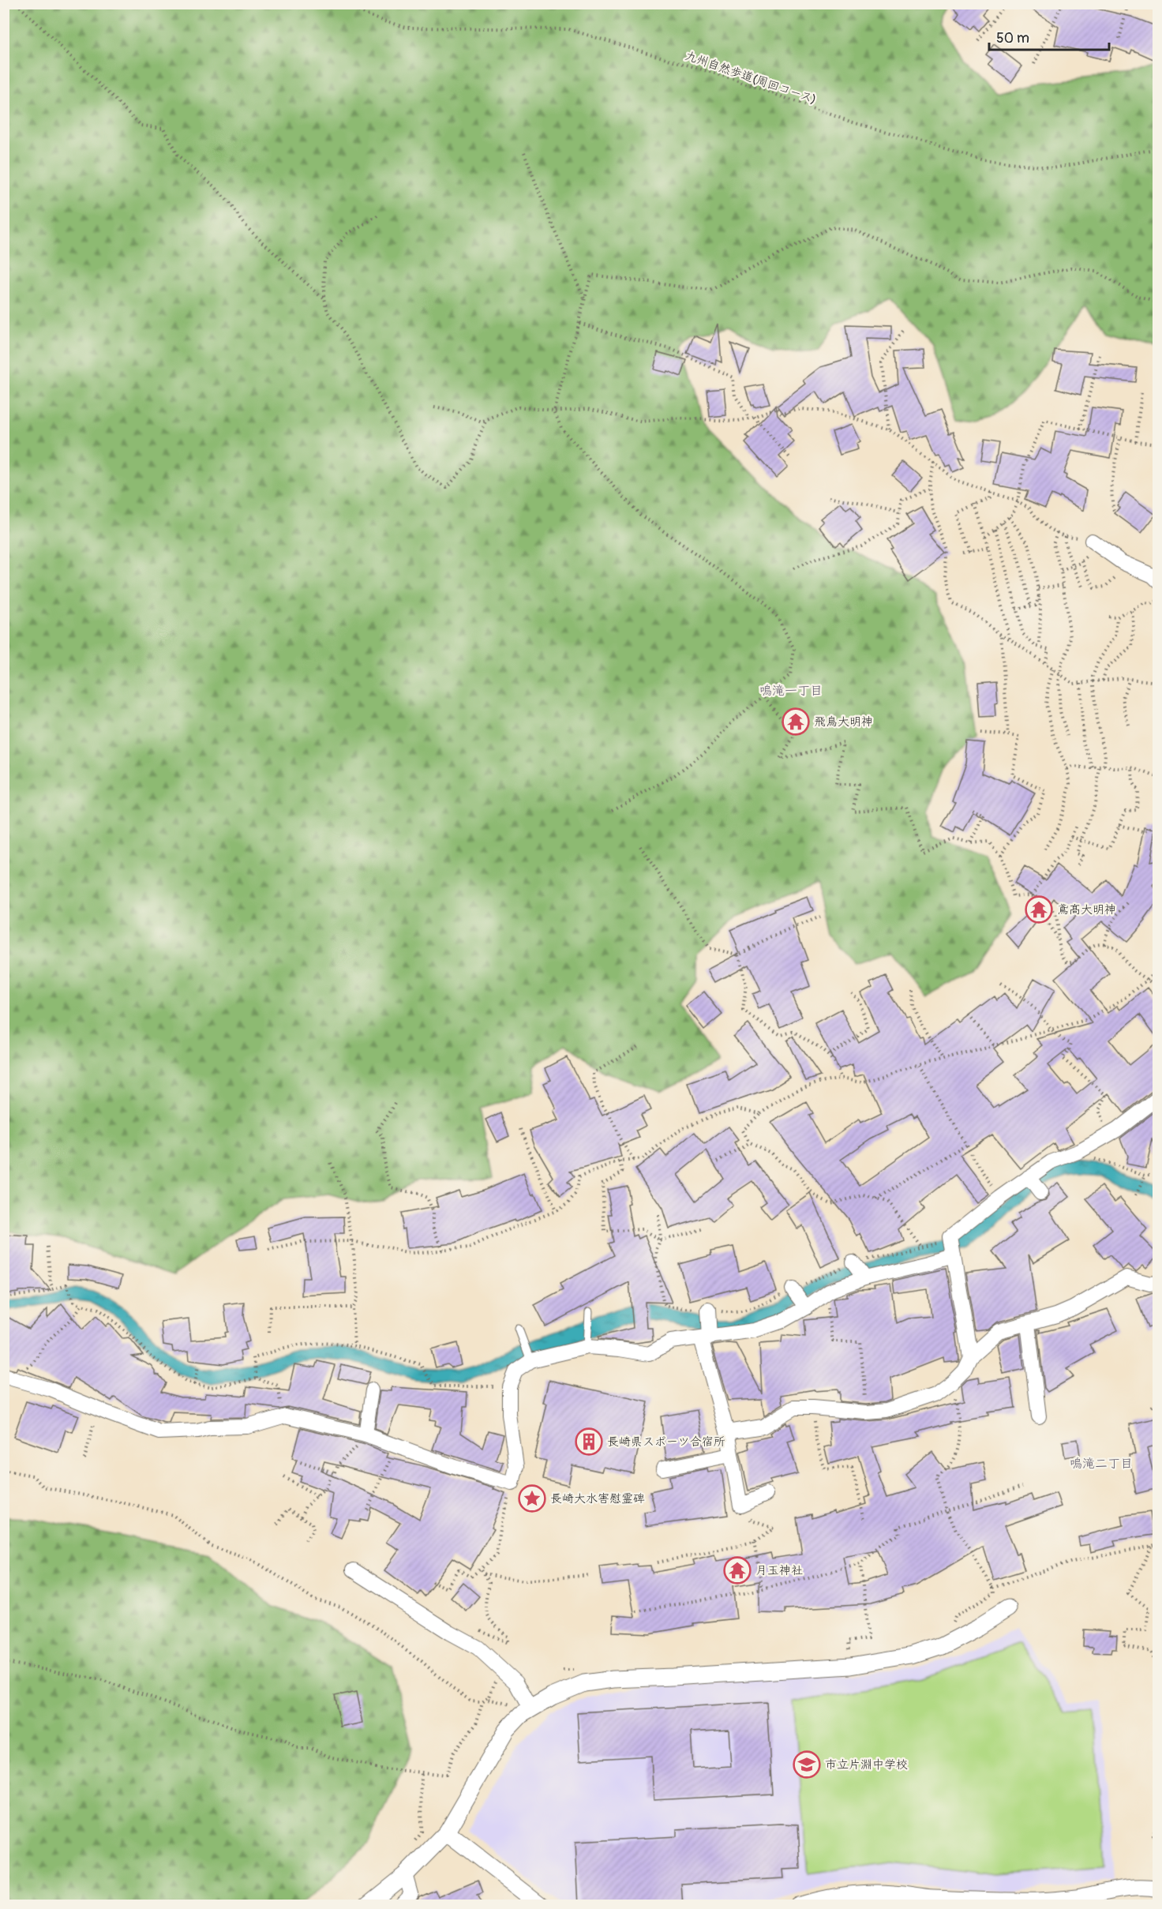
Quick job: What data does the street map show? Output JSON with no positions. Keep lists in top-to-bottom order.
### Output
{
  "streets": {
    "path": ["九州自然歩道(周回コース)"]
  },
  "districts": ["鳴滝一丁目", "鳴滝二丁目"],
  "places": {
    "temple": ["飛鳥大明神", "鳶髙大明神", "月玉神社"],
    "building": ["長崎県スポーツ合宿所"],
    "place": ["長崎大水害慰霊碑"],
    "school or university": ["市立片淵中学校"]
  },
  "scale_bar": "50 m"
}
